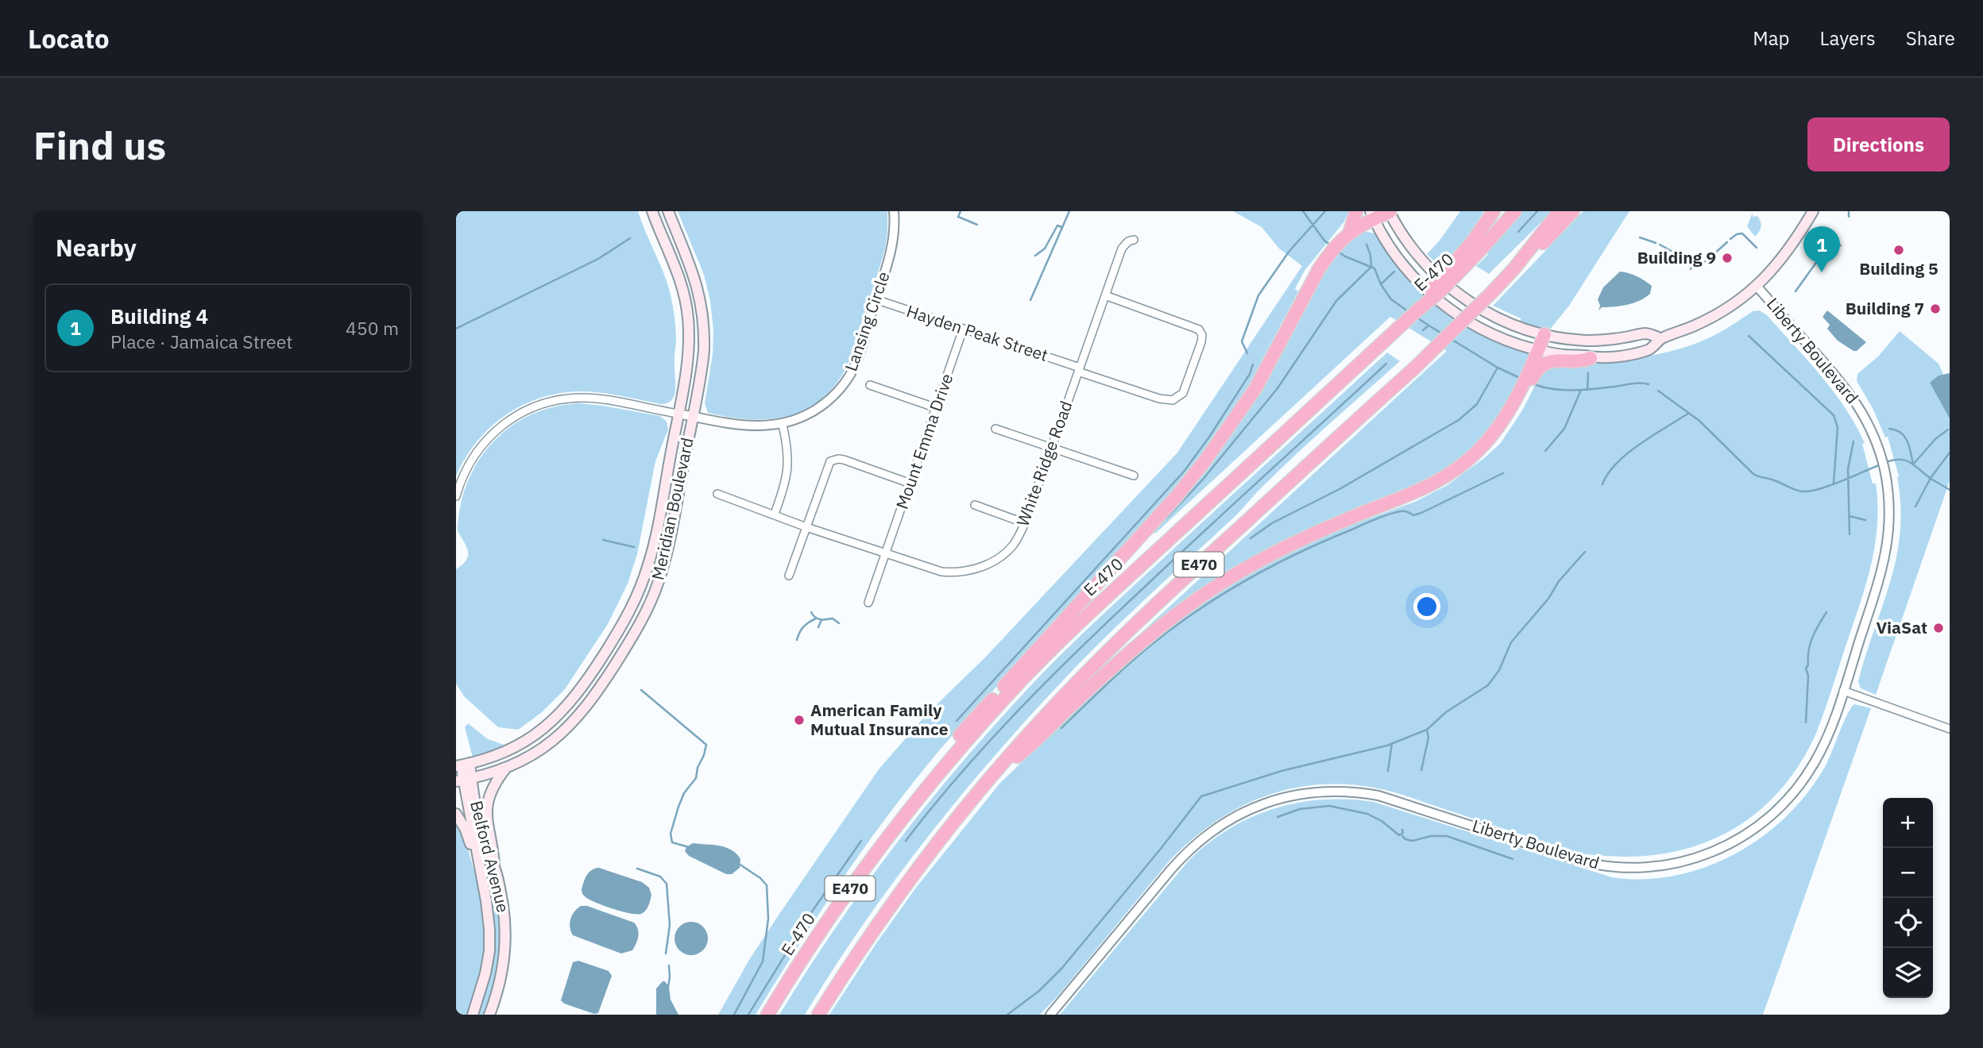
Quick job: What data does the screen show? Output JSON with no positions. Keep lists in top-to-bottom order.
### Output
{
  "streets": {
    "highway": ["E-470", "E470"],
    "main road": ["Meridian Boulevard", "Belford Avenue"],
    "street": [
      "Lansing Circle",
      "Hayden Peak Street",
      "Liberty Boulevard",
      "Mount Emma Drive",
      "White Ridge Road"
    ]
  },
  "crossings": [
    ["Lansing Circle", "Hayden Peak Street"],
    ["Lansing Circle", "Meridian Boulevard"],
    ["Hayden Peak Street", "Mount Emma Drive"],
    ["Hayden Peak Street", "White Ridge Road"],
    ["Mount Emma Drive", "White Ridge Road"],
    ["Meridian Boulevard", "Belford Avenue"]
  ],
  "places": [
    "Building 5",
    "Building 9",
    "Building 7",
    "ViaSat",
    "American Family Mutual Insurance"
  ],
  "page": {
    "header": "Locato",
    "nav": ["Map", "Layers", "Share"],
    "buttons": "Directions",
    "title": "Find us",
    "heading": "Nearby",
    "pins": "1",
    "list": [
      {
        "mark": "1",
        "name": "Building 4",
        "note": "Place · Jamaica Street",
        "value": "450 m"
      }
    ],
    "map_buttons": ["+", "−"]
  }
}
